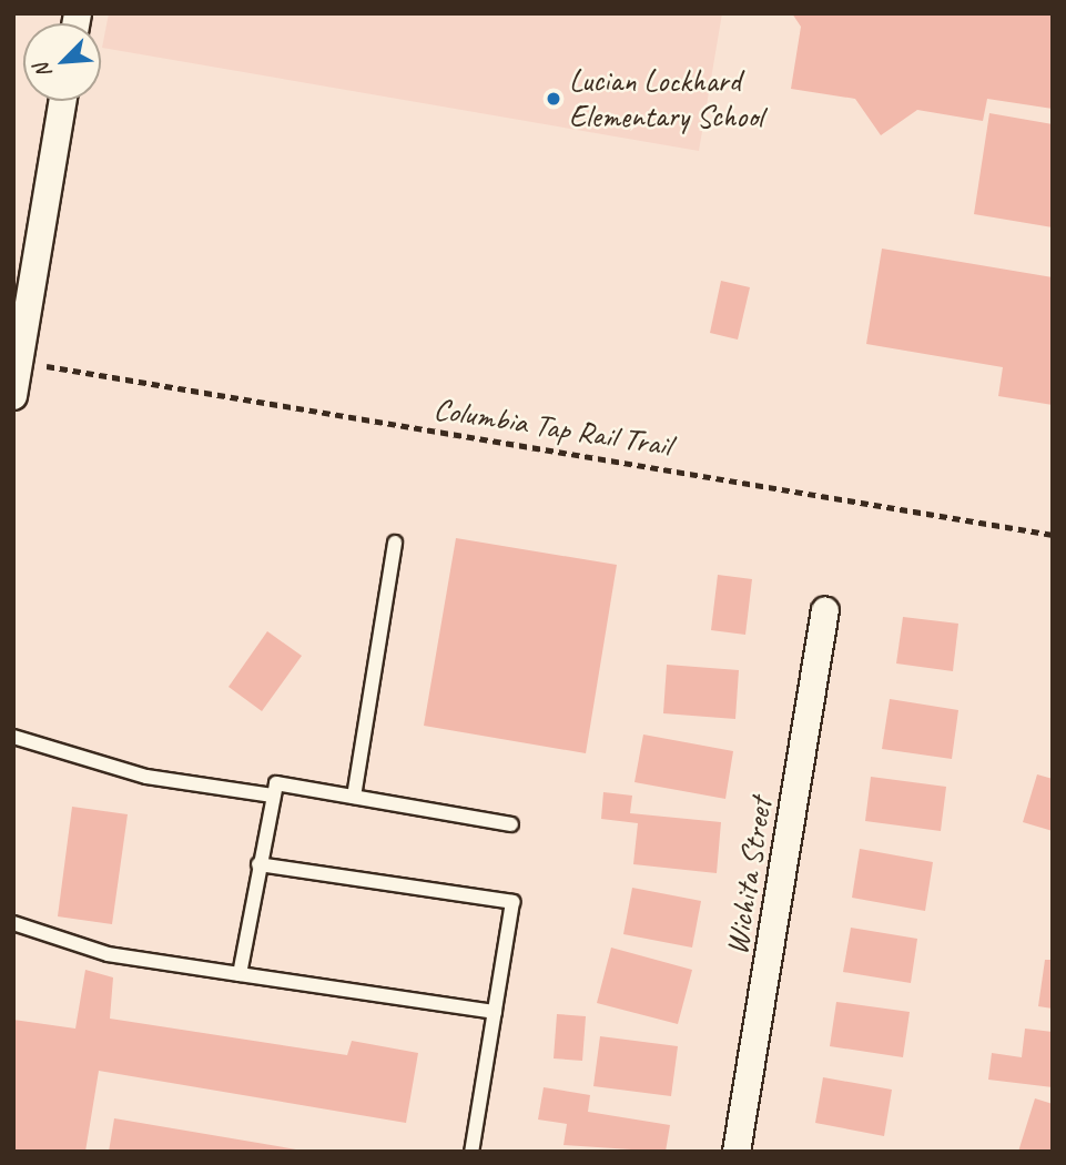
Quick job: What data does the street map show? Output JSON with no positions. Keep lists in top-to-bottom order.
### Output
{
  "streets": {
    "street": ["Wichita Street"],
    "path": ["Columbia Tap Rail Trail"]
  },
  "places": ["Lucian Lockhard Elementary School"],
  "north": "bottom left"
}
